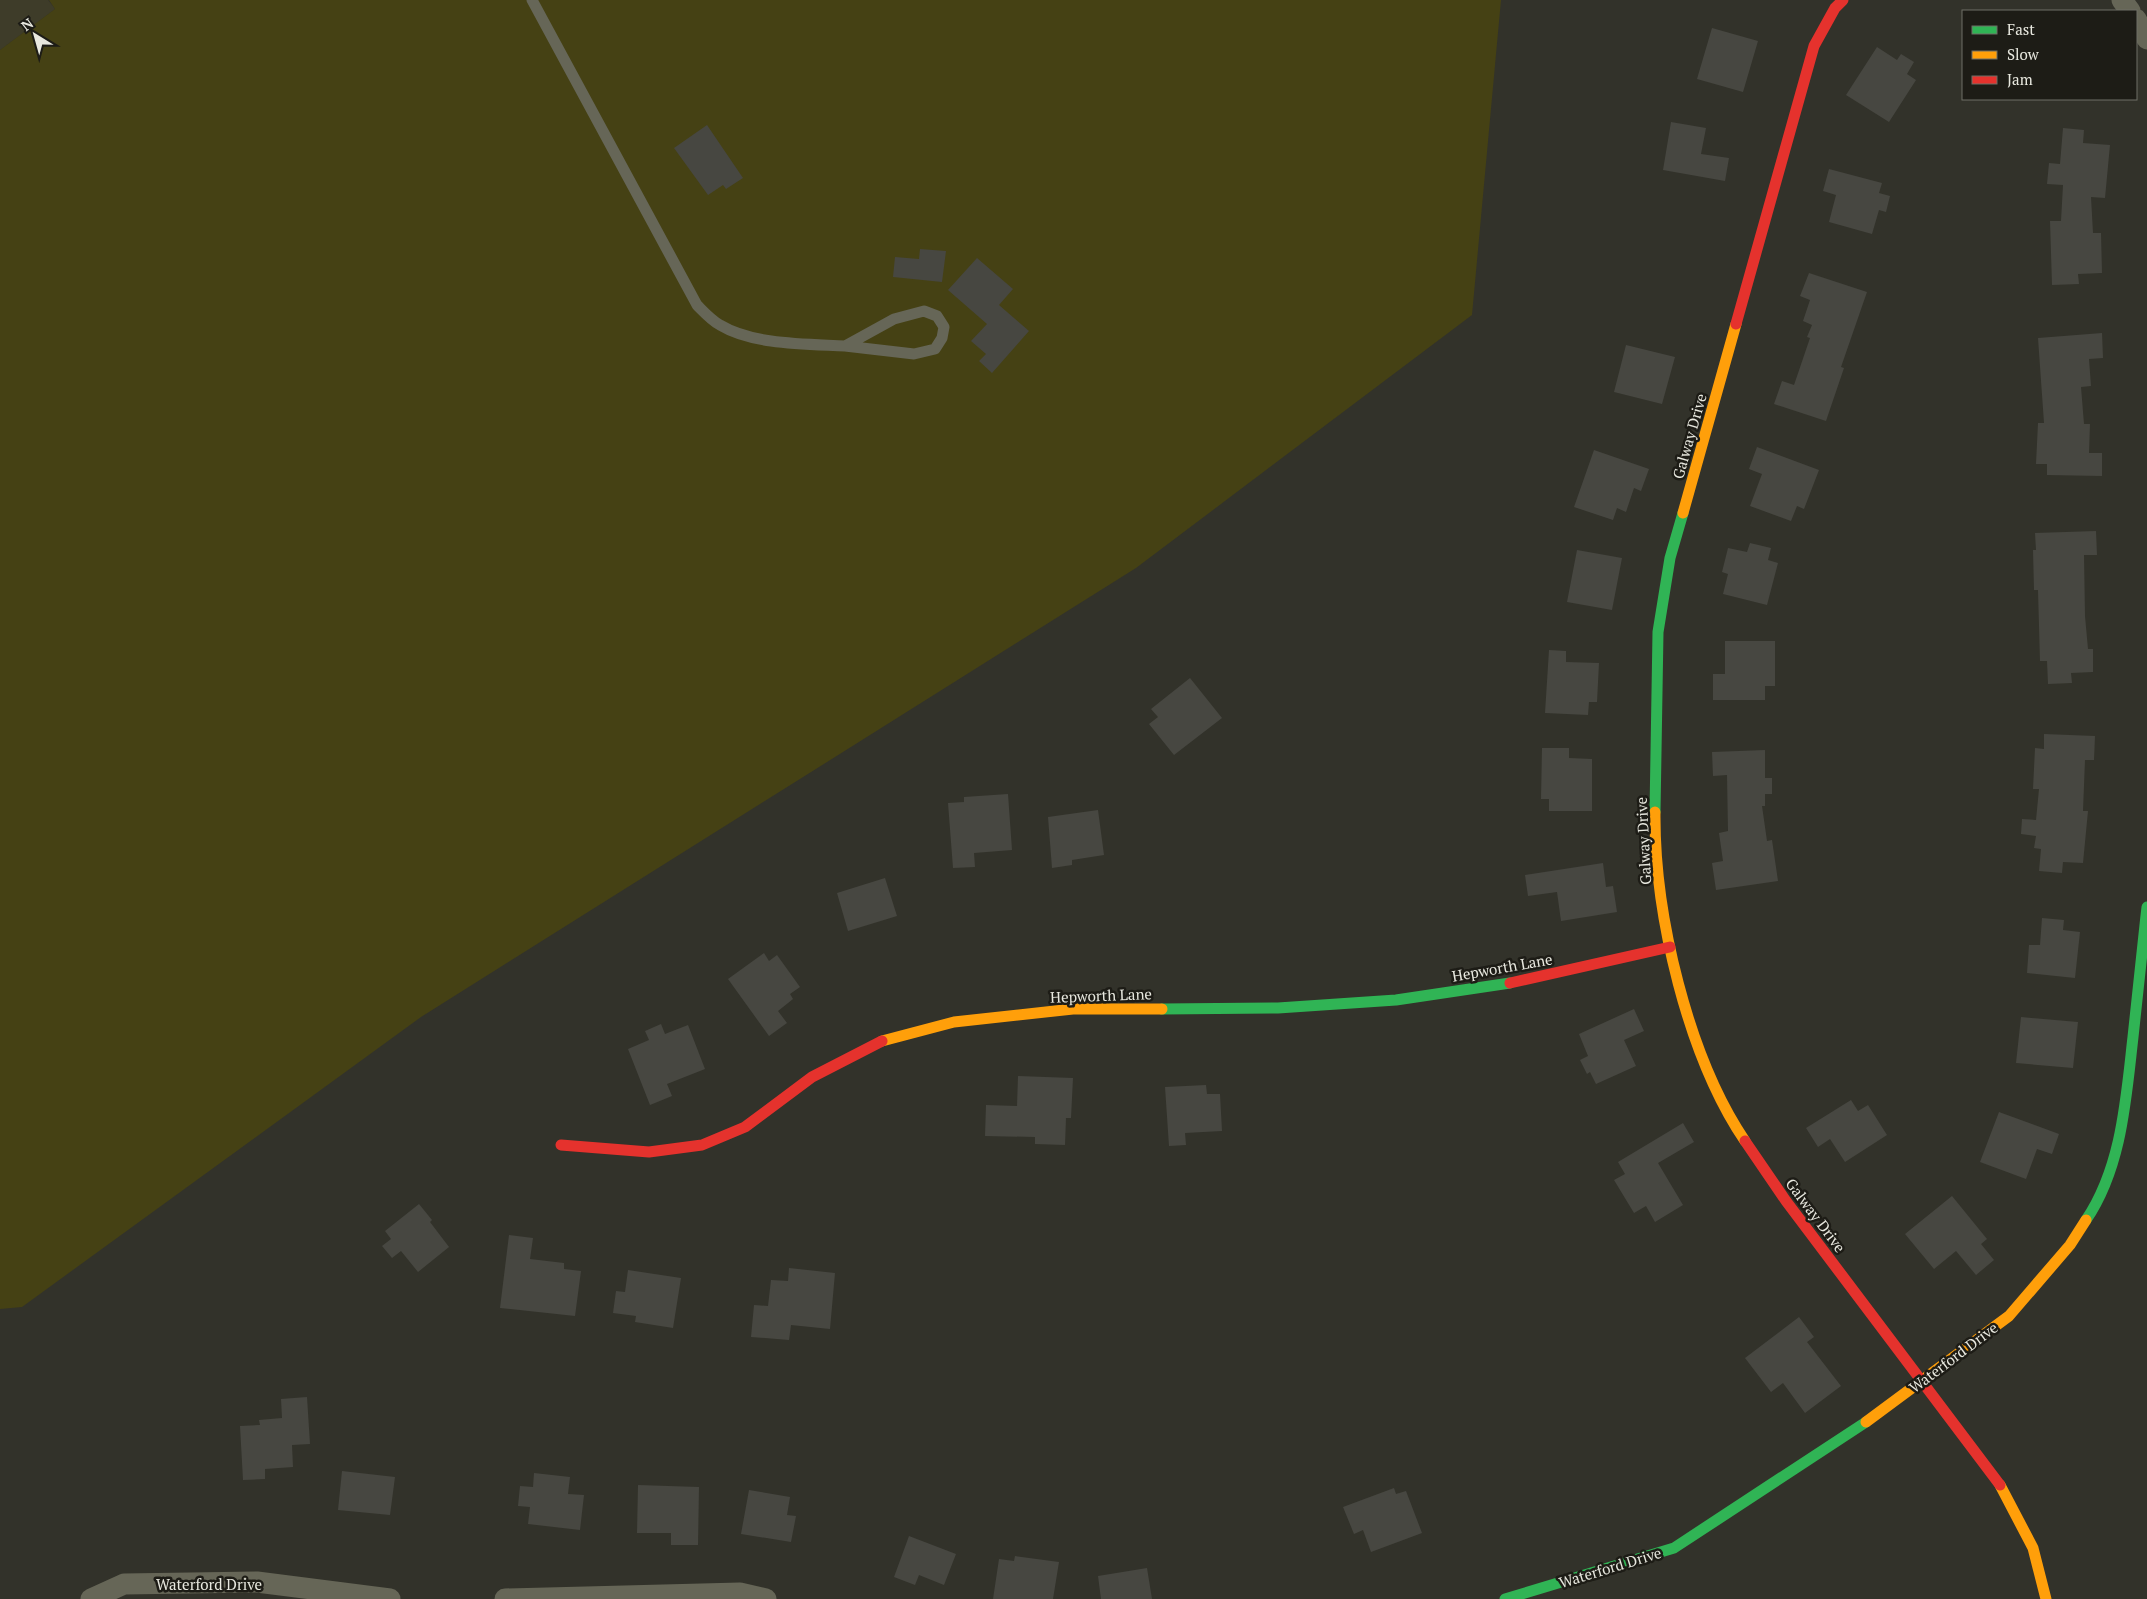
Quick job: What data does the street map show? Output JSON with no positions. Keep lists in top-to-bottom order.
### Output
{
  "streets": {
    "street": ["Galway Drive", "Hepworth Lane", "Waterford Drive"]
  },
  "crossings": [
    ["Galway Drive", "Hepworth Lane"],
    ["Galway Drive", "Waterford Drive"]
  ],
  "legend": ["Fast", "Slow", "Jam"],
  "north": "top left"
}
